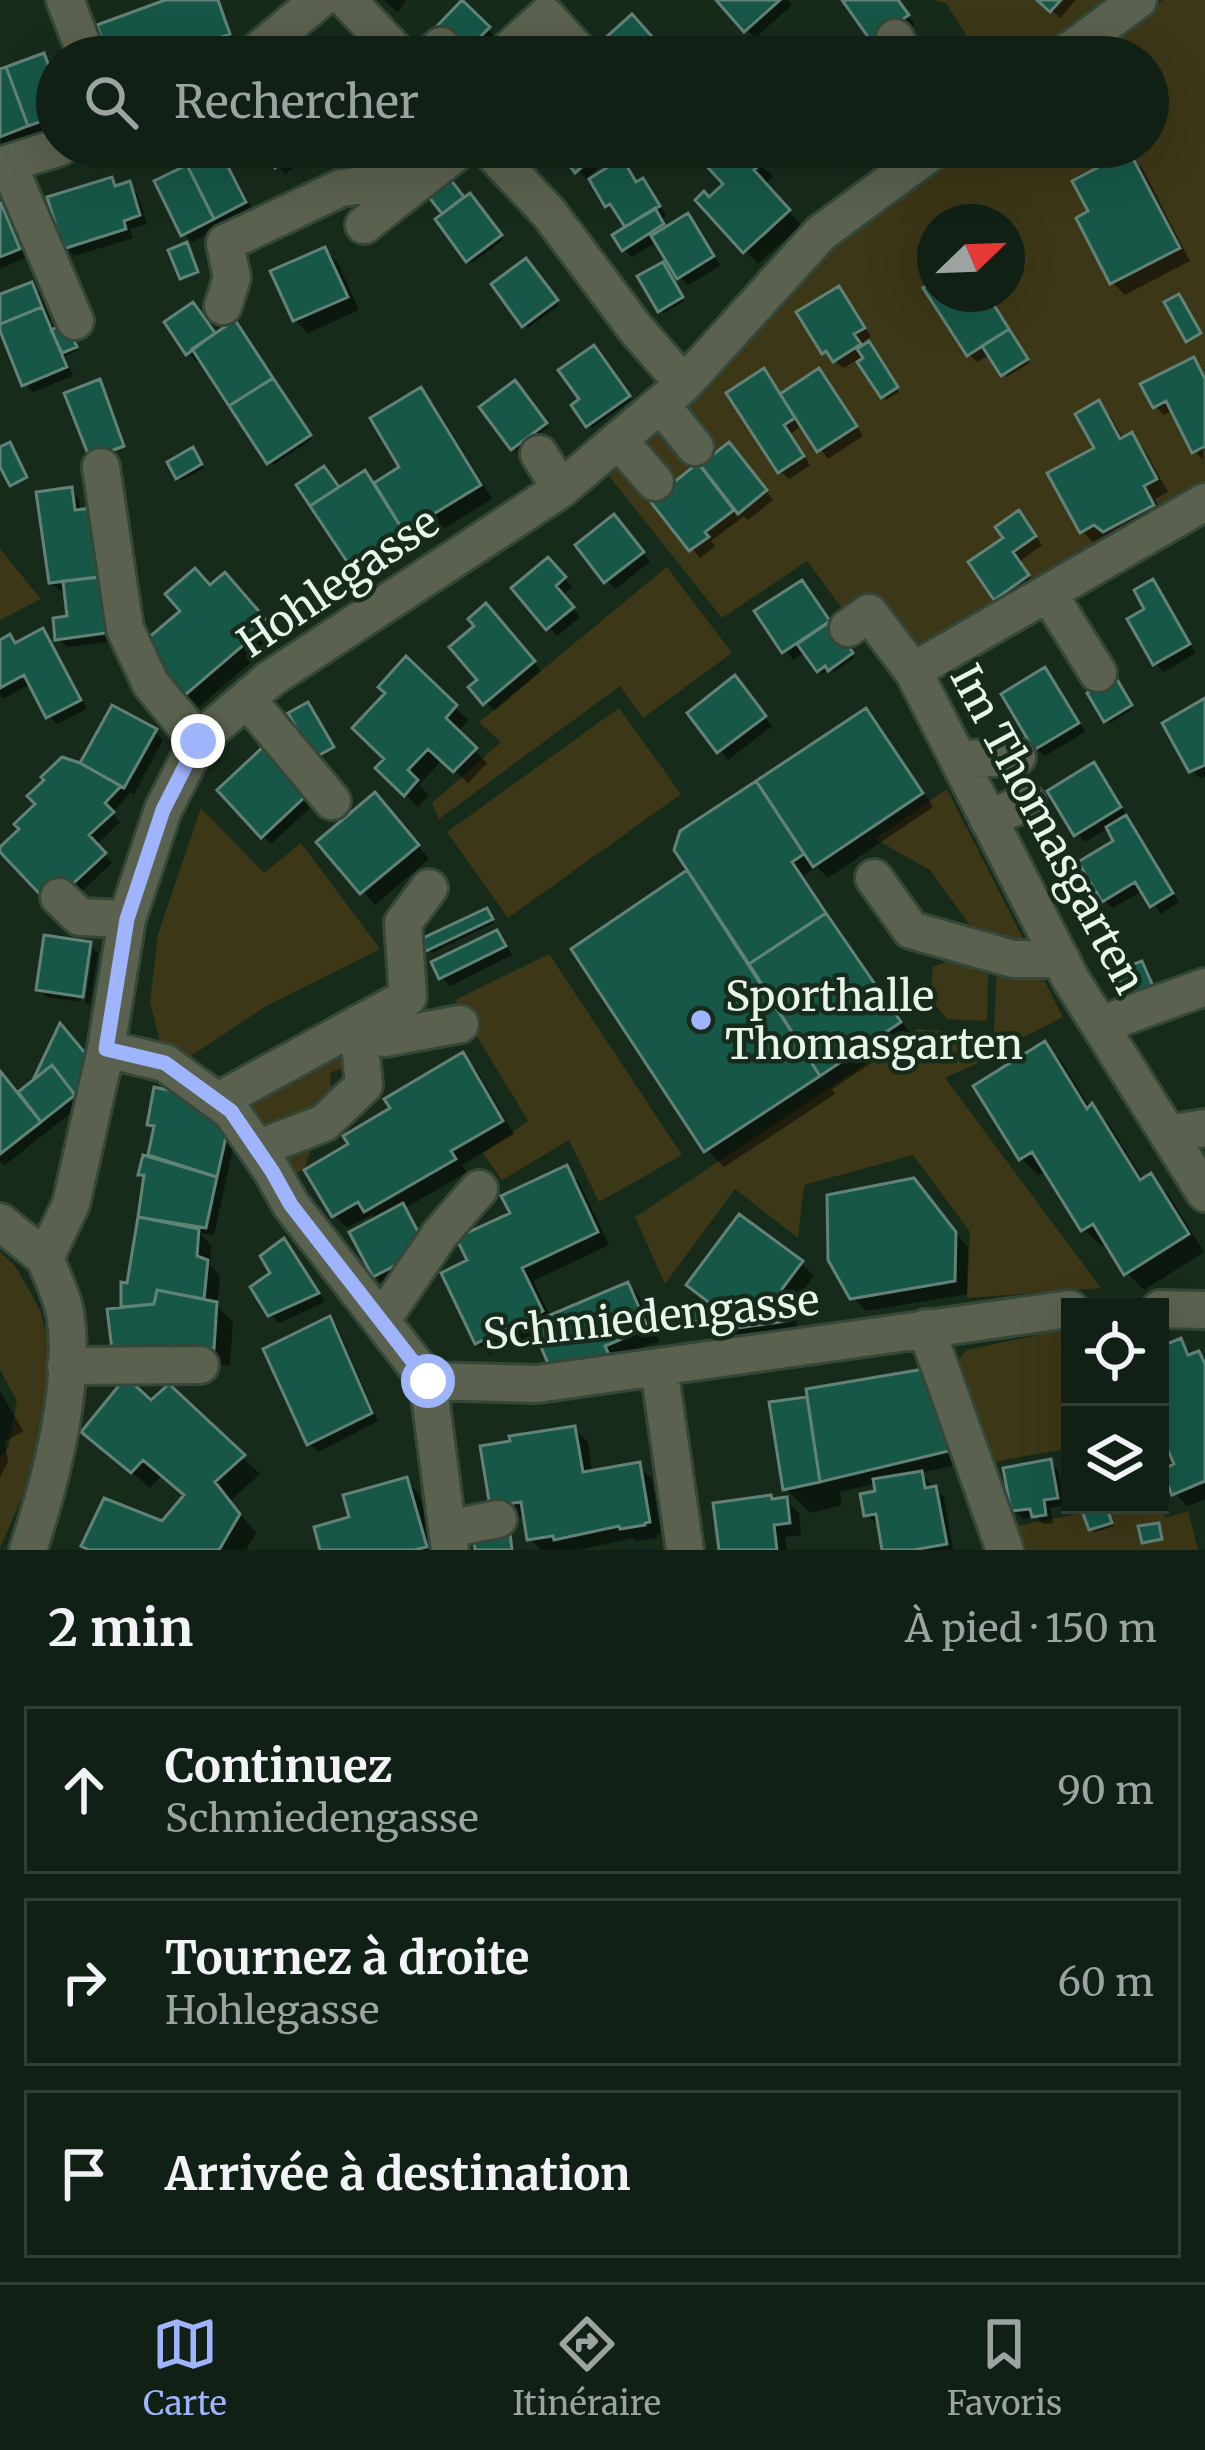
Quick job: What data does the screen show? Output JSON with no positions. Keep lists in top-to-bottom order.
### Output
{
  "streets": {
    "street": ["Hohlegasse", "Im Thomasgarten", "Schmiedengasse"]
  },
  "crossings": [
    ["Hohlegasse", "Schmiedengasse"]
  ],
  "places": ["Sporthalle Thomasgarten"],
  "north": "top right",
  "page": {
    "search": "Rechercher",
    "heading": ["2 min", "À pied · 150 m"],
    "list": [
      ["Continuez", "Schmiedengasse", "90 m"],
      ["Tournez à droite", "Hohlegasse", "60 m"],
      "Arrivée à destination"
    ],
    "nav": ["Carte", "Itinéraire", "Favoris"]
  }
}
